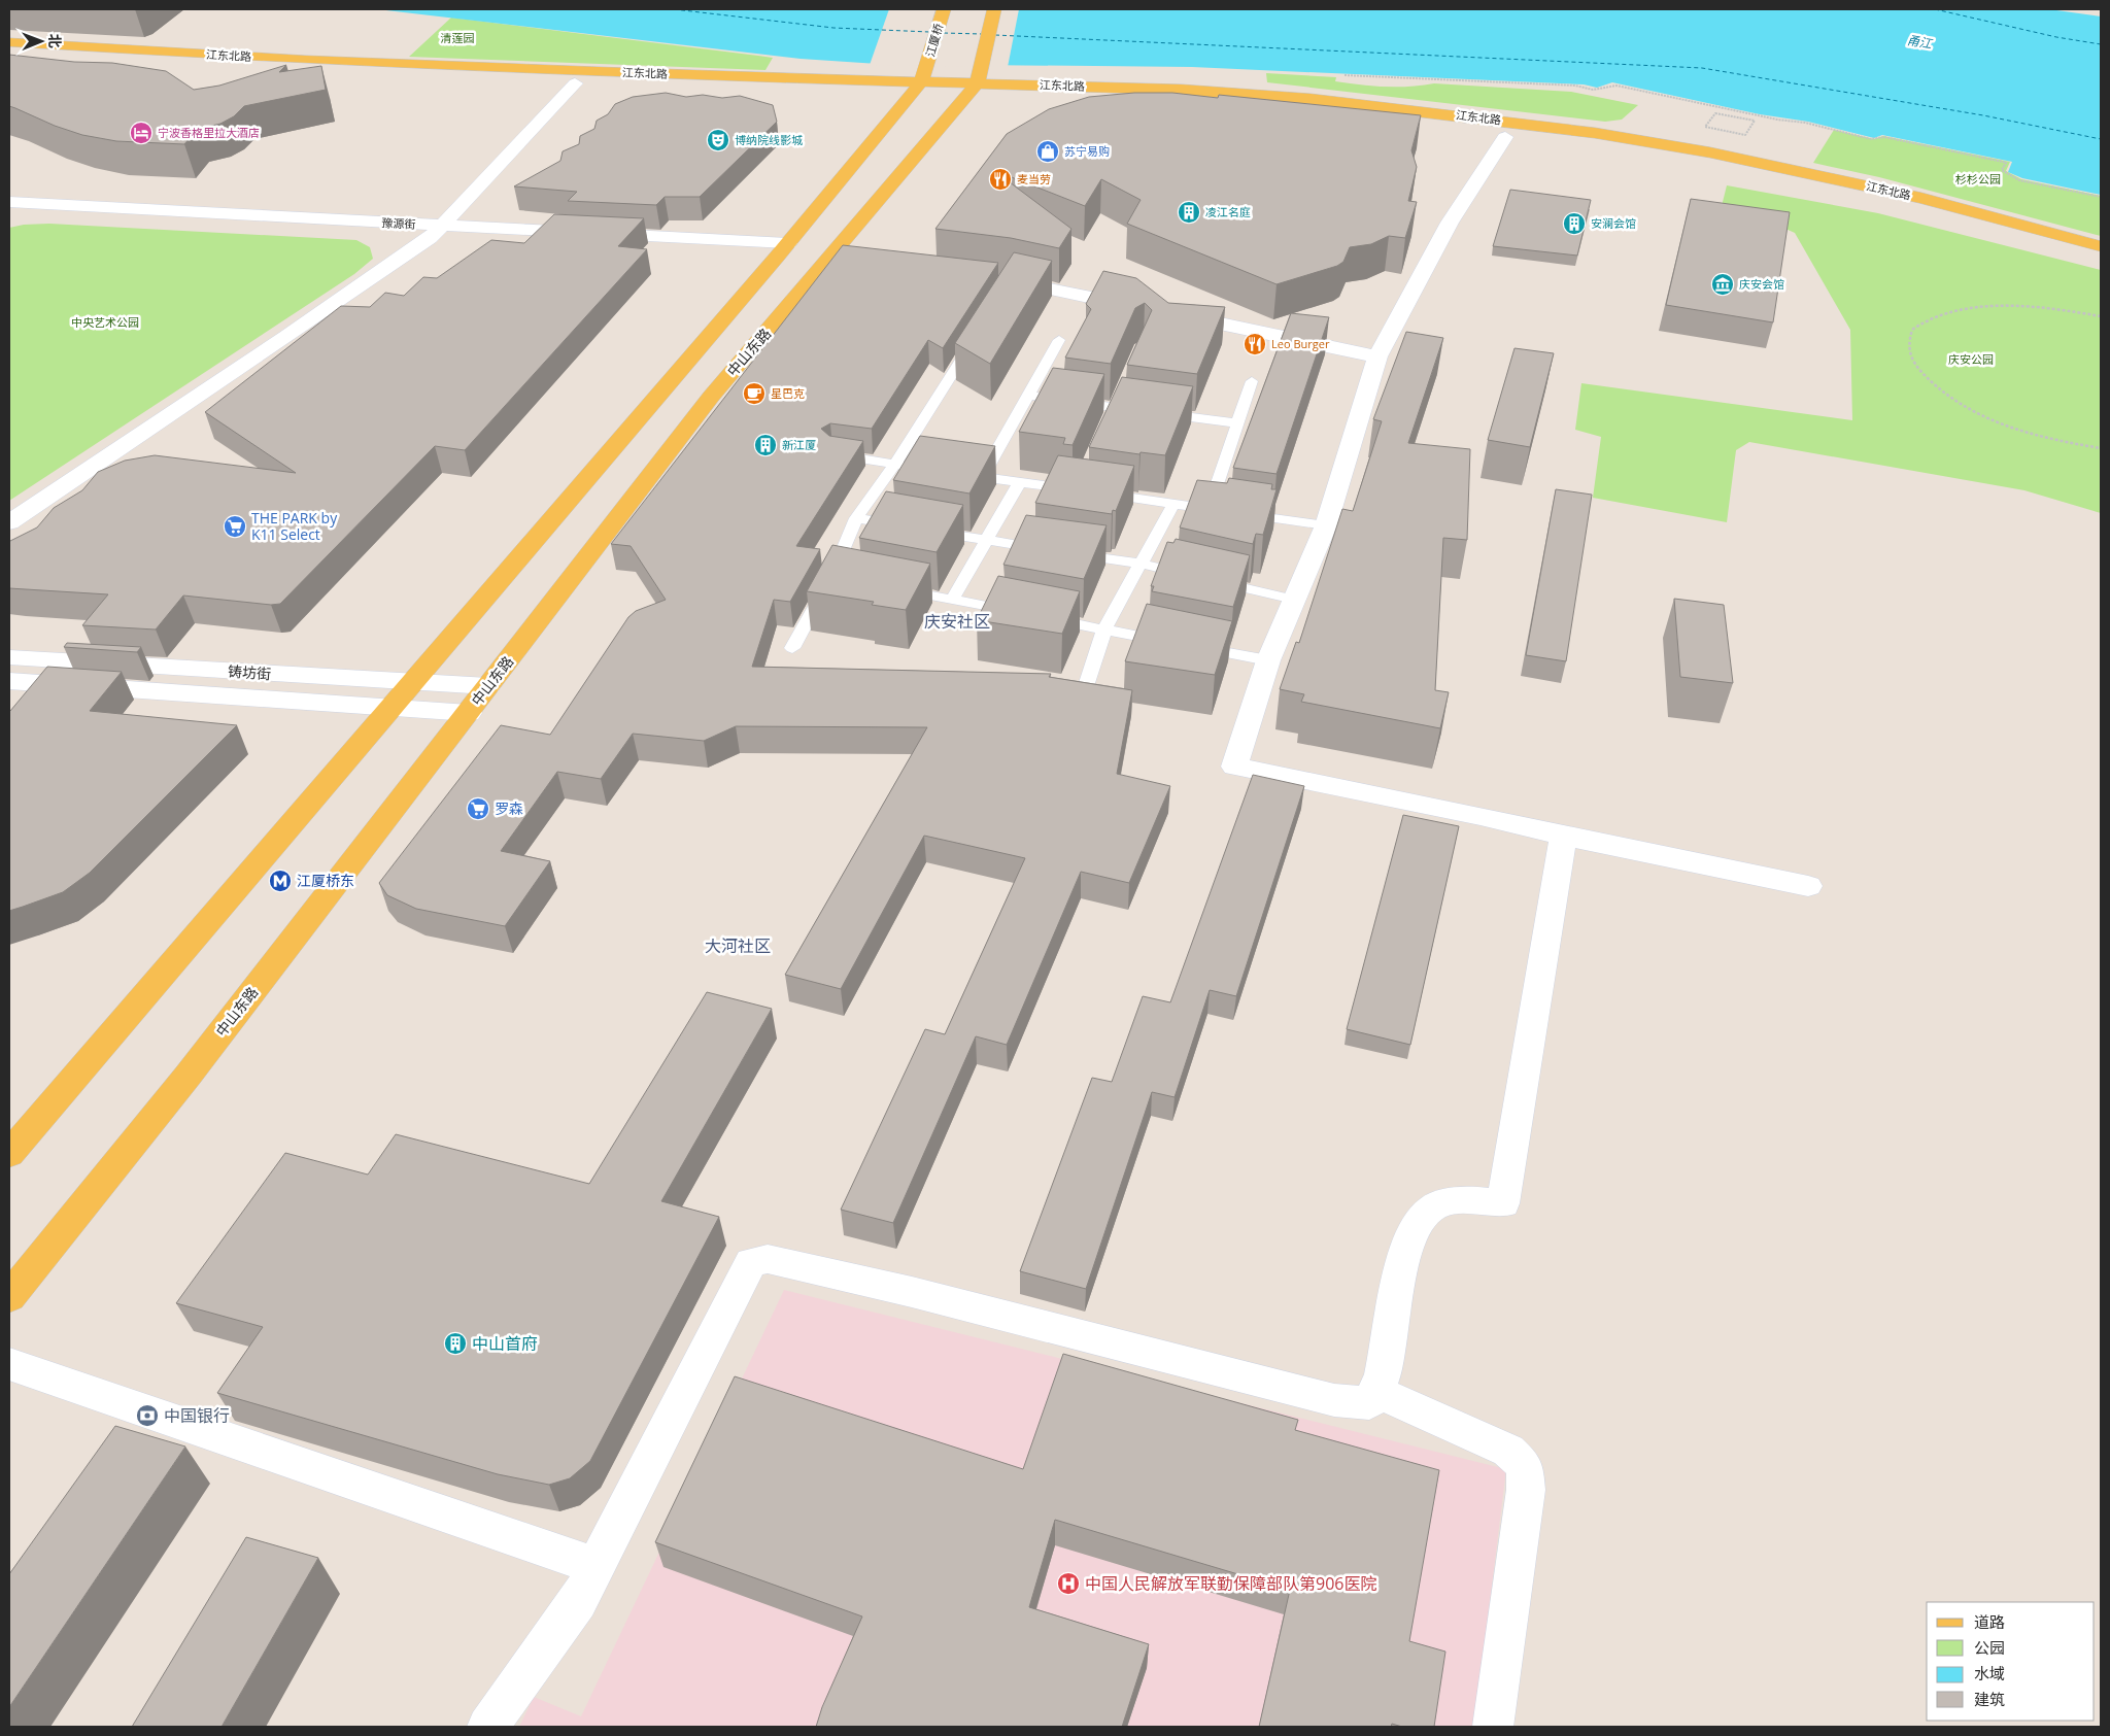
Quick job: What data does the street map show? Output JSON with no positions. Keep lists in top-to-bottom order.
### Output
{
  "streets": {
    "main road": ["江厦桥", "江东北路", "中山东路"],
    "street": ["豫源街", "铸坊街"]
  },
  "crossings": [
    ["江厦桥", "江东北路"],
    ["江东北路", "中山东路"],
    ["中山东路", "铸坊街"]
  ],
  "districts": ["庆安社区", "大河社区"],
  "water": ["甬江"],
  "parks": [
    "清莲园",
    "杉杉公园",
    "中央艺术公园",
    "庆安公园"
  ],
  "places": {
    "hotel": ["宁波香格里拉大酒店"],
    "theatre": ["博纳院线影城"],
    "shop": ["苏宁易购"],
    "restaurant": ["麦当劳", "Leo Burger"],
    "building": [
      "凌江名庭",
      "安澜会馆",
      "新江厦",
      "中山首府"
    ],
    "museum": ["庆安会馆"],
    "cafe": ["星巴克"],
    "supermarket": ["THE PARK by K11 Select", "罗森"],
    "metro station": ["江厦桥东"],
    "bank": ["中国银行"],
    "hospital": ["中国人民解放军联勤保障部队第906医院"]
  },
  "legend": [
    "道路",
    "公园",
    "水域",
    "建筑"
  ],
  "north": "right"
}
